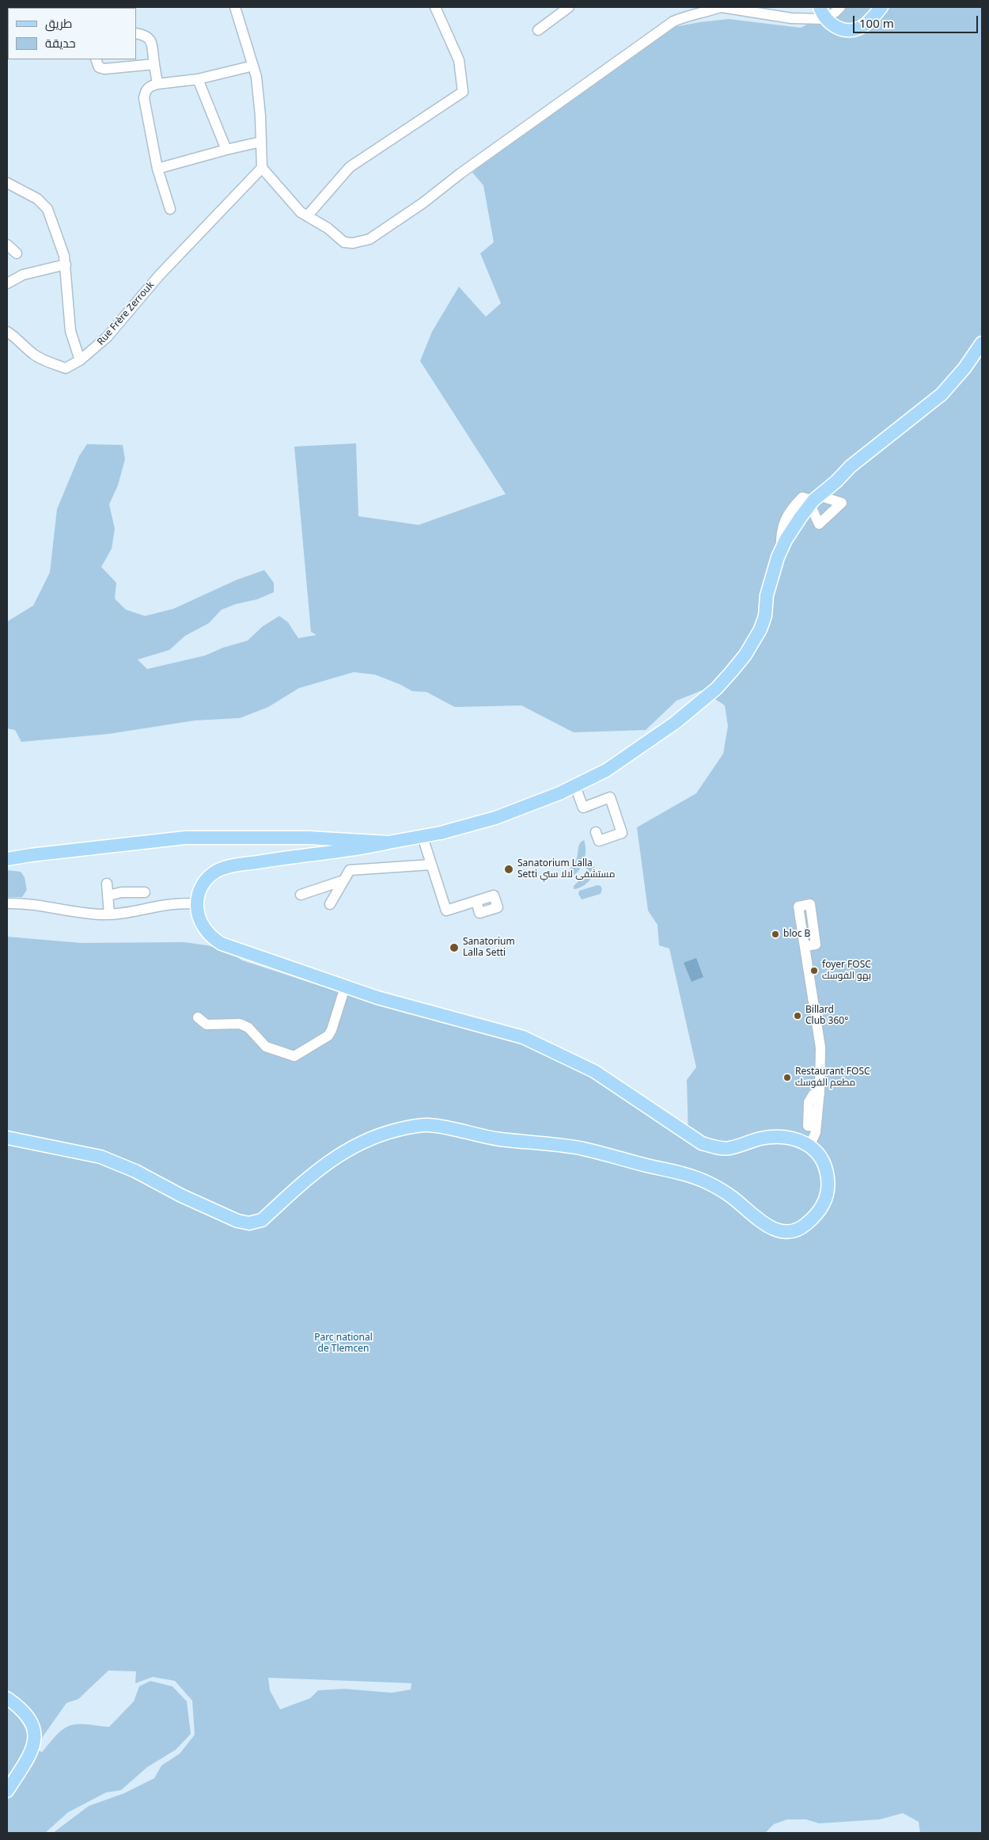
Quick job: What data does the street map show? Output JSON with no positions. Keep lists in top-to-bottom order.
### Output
{
  "streets": {
    "street": ["Rue Frère Zerrouk"]
  },
  "parks": ["Parc national de Tlemcen"],
  "places": [
    "Sanatorium Lalla Setti مستشفى لالا ستي",
    "bloc B",
    "Sanatorium Lalla Setti",
    "foyer FOSC بهو الفوسك",
    "Billard Club 360°",
    "Restaurant FOSC مطعم الفوسك"
  ],
  "legend": ["طريق", "حديقة"],
  "scale_bar": "100 m"
}
